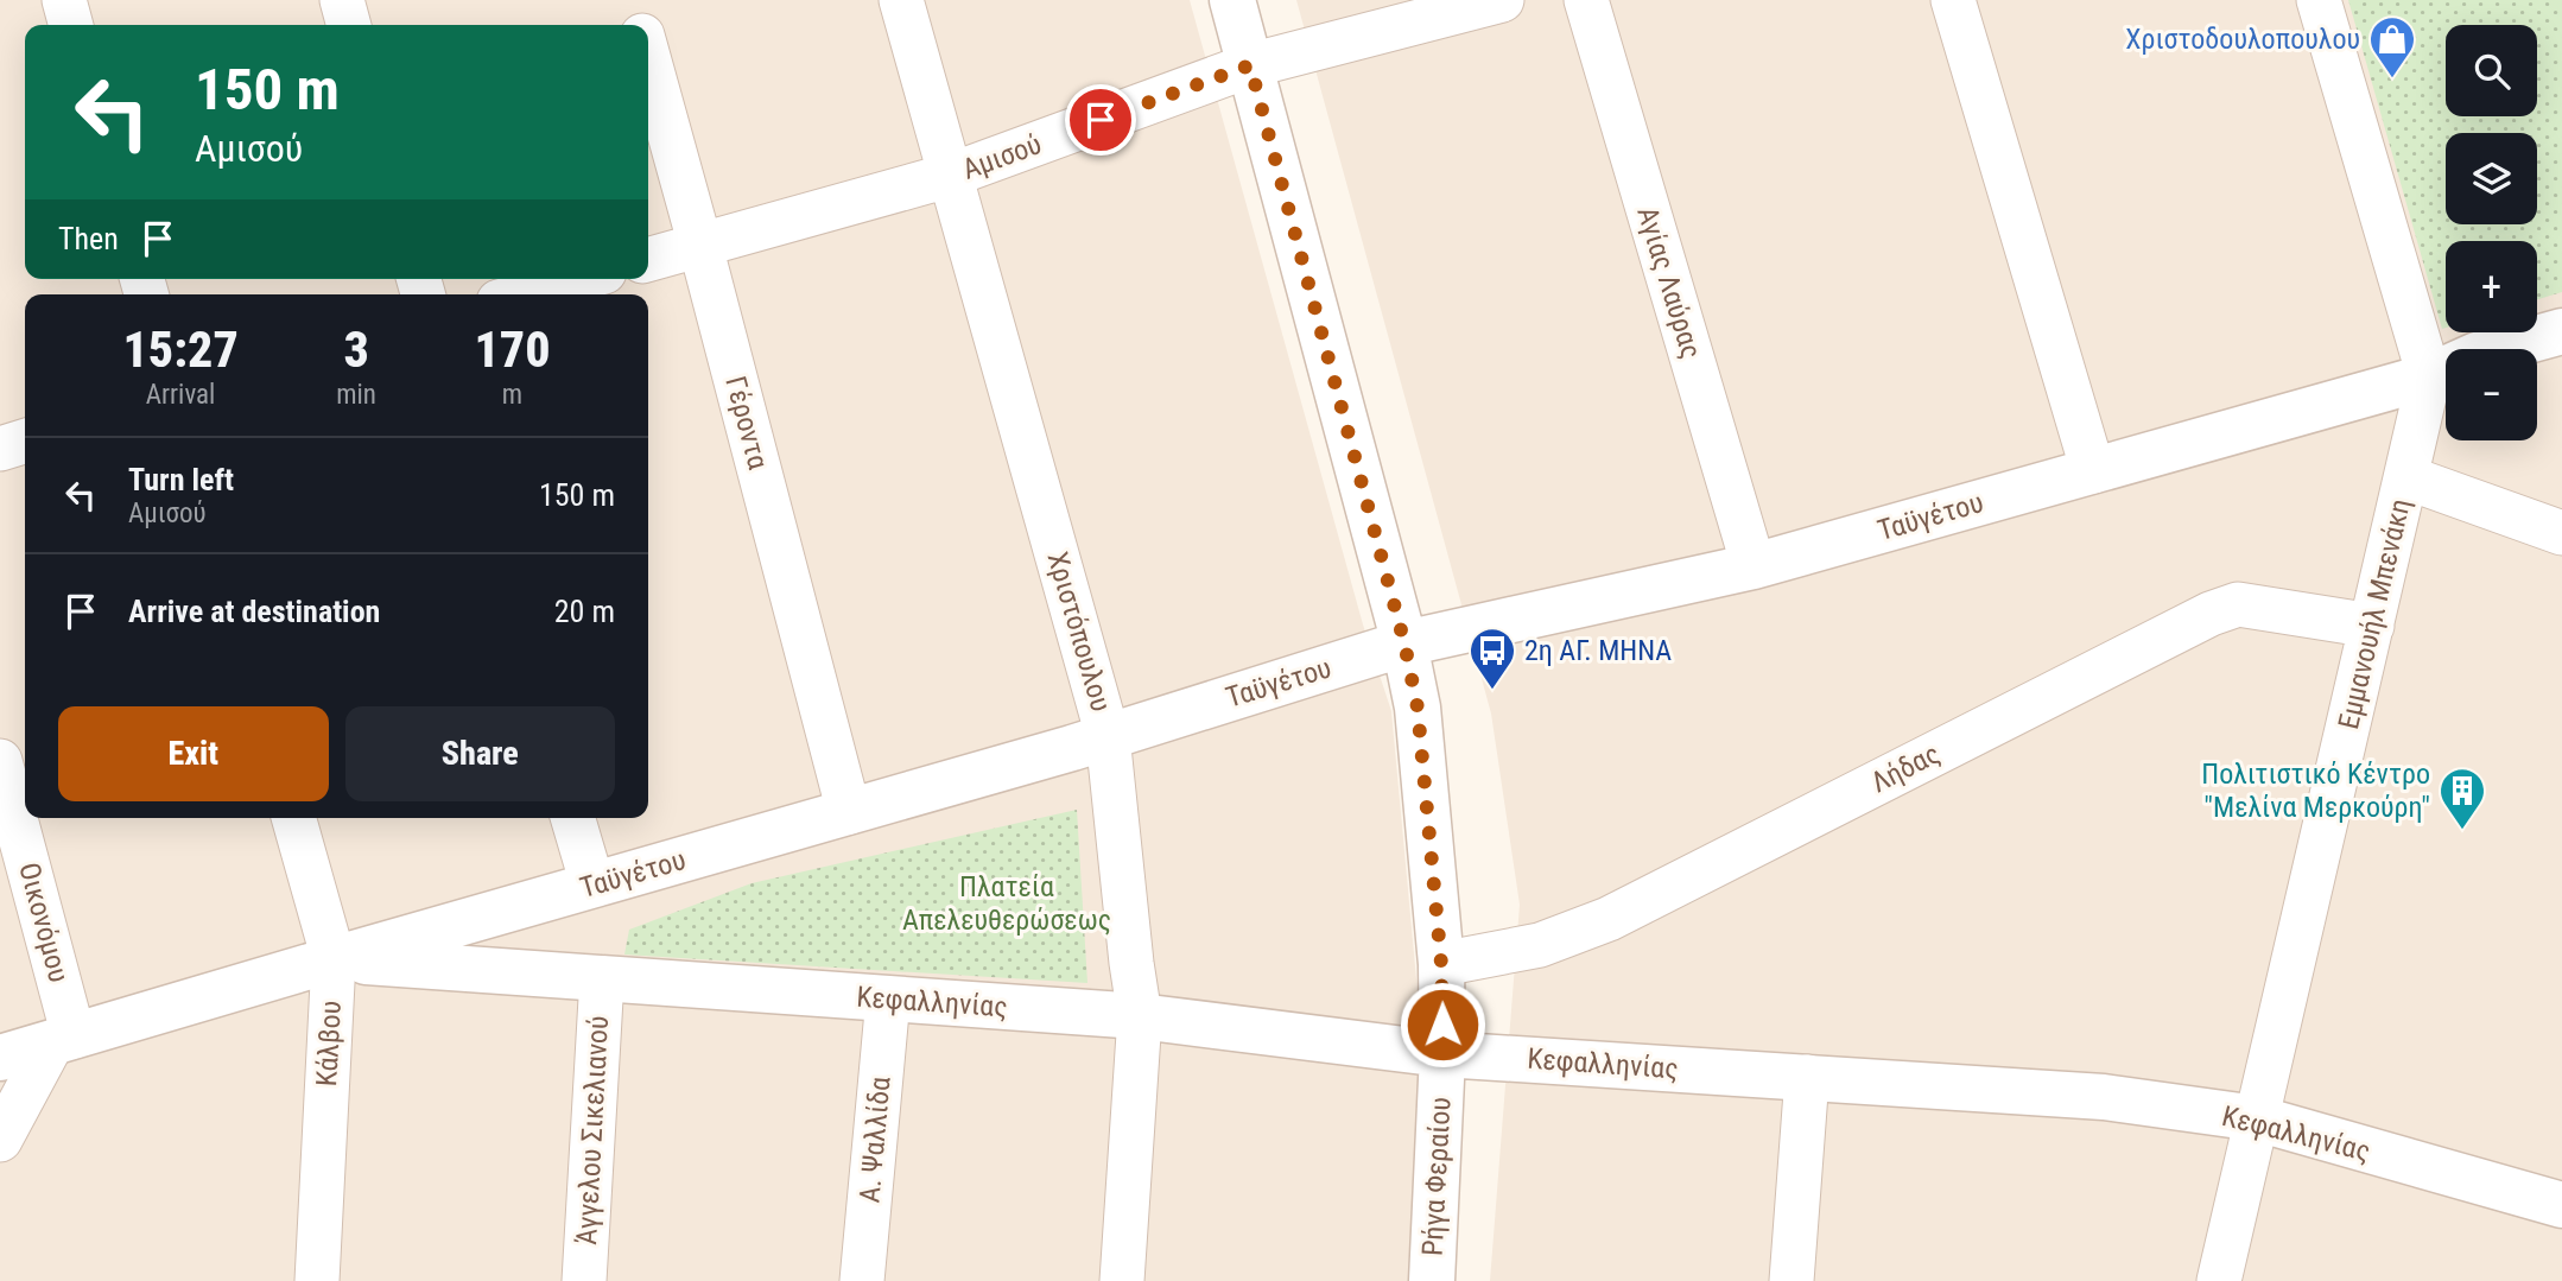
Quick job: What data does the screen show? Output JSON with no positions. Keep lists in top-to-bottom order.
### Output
{
  "streets": {
    "street": [
      "Αμισού",
      "Αγίας Λαύρας",
      "Γέροντα",
      "Ταϋγέτου",
      "Εμμανουήλ Μπενάκη",
      "Χριστόπουλου",
      "Λήδας",
      "Οικονόμου",
      "Κεφαλληνίας",
      "Κάλβου",
      "Άγγελου Σικελιανού",
      "Α. Ψαλλίδα",
      "Ρήγα Φεραίου"
    ]
  },
  "crossings": [
    ["Αμισού", "Γέροντα"],
    ["Αμισού", "Χριστόπουλου"],
    ["Αμισού", "Ρήγα Φεραίου"],
    ["Αγίας Λαύρας", "Ταϋγέτου"],
    ["Γέροντα", "Ταϋγέτου"],
    ["Ταϋγέτου", "Εμμανουήλ Μπενάκη"],
    ["Ταϋγέτου", "Χριστόπουλου"],
    ["Ταϋγέτου", "Οικονόμου"],
    ["Ταϋγέτου", "Κεφαλληνίας"],
    ["Ταϋγέτου", "Κάλβου"],
    ["Ταϋγέτου", "Ρήγα Φεραίου"],
    ["Εμμανουήλ Μπενάκη", "Λήδας"],
    ["Εμμανουήλ Μπενάκη", "Κεφαλληνίας"],
    ["Χριστόπουλου", "Κεφαλληνίας"],
    ["Λήδας", "Ρήγα Φεραίου"],
    ["Κεφαλληνίας", "Κάλβου"],
    ["Κεφαλληνίας", "Άγγελου Σικελιανού"],
    ["Κεφαλληνίας", "Α. Ψαλλίδα"],
    ["Κεφαλληνίας", "Ρήγα Φεραίου"]
  ],
  "parks": ["Πλατεία Απελευθερώσεως"],
  "places": {
    "shop": ["Χριστοδουλοπουλου"],
    "bus stop": ["2η ΑΓ. ΜΗΝΑ"],
    "building": ["Πολιτιστικό Κέντρο \"Μελίνα Μερκούρη\""]
  },
  "page": {
    "map_buttons": ["+", "−"],
    "turn": ["150 m", "Αμισού"],
    "then": "Then",
    "eta": [
      "15:27",
      "Arrival",
      "3",
      "min",
      "170",
      "m"
    ],
    "list": [
      {
        "name": "Turn left",
        "note": "Αμισού",
        "value": "150 m"
      },
      {
        "name": "Arrive at destination",
        "value": "20 m"
      }
    ],
    "buttons": ["Exit", "Share"]
  }
}
